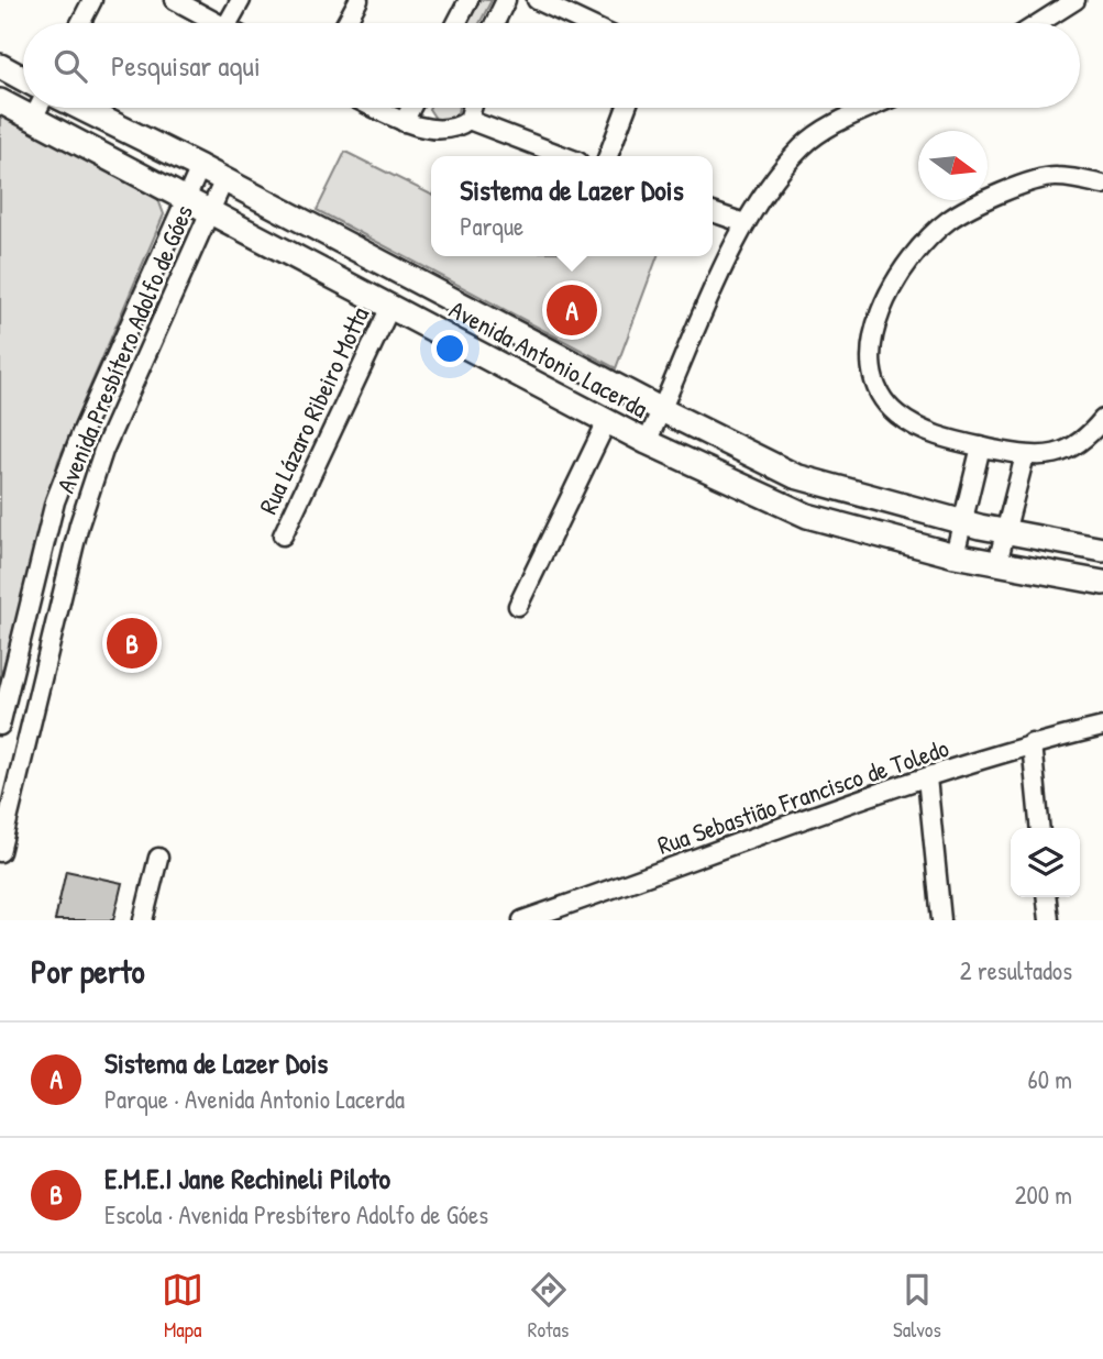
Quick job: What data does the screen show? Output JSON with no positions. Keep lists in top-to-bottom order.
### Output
{
  "streets": {
    "main road": ["Avenida Antonio Lacerda"],
    "street": ["Avenida Presbítero Adolfo de Góes", "Rua Lázaro Ribeiro Motta", "Rua Sebastião Francisco de Toledo"]
  },
  "crossings": [
    ["Avenida Presbítero Adolfo de Góes", "Avenida Antonio Lacerda"],
    ["Avenida Antonio Lacerda", "Rua Lázaro Ribeiro Motta"]
  ],
  "north": "right",
  "page": {
    "search": "Pesquisar aqui",
    "popup": ["Sistema de Lazer Dois", "Parque"],
    "pins": ["A", "B"],
    "heading": ["Por perto", "2 resultados"],
    "list": [
      {
        "mark": "A",
        "name": "Sistema de Lazer Dois",
        "note": "Parque · Avenida Antonio Lacerda",
        "value": "60 m"
      },
      {
        "mark": "B",
        "name": "E.M.E.I Jane Rechineli Piloto",
        "note": "Escola · Avenida Presbítero Adolfo de Góes",
        "value": "200 m"
      }
    ],
    "nav": ["Mapa", "Rotas", "Salvos"]
  }
}
